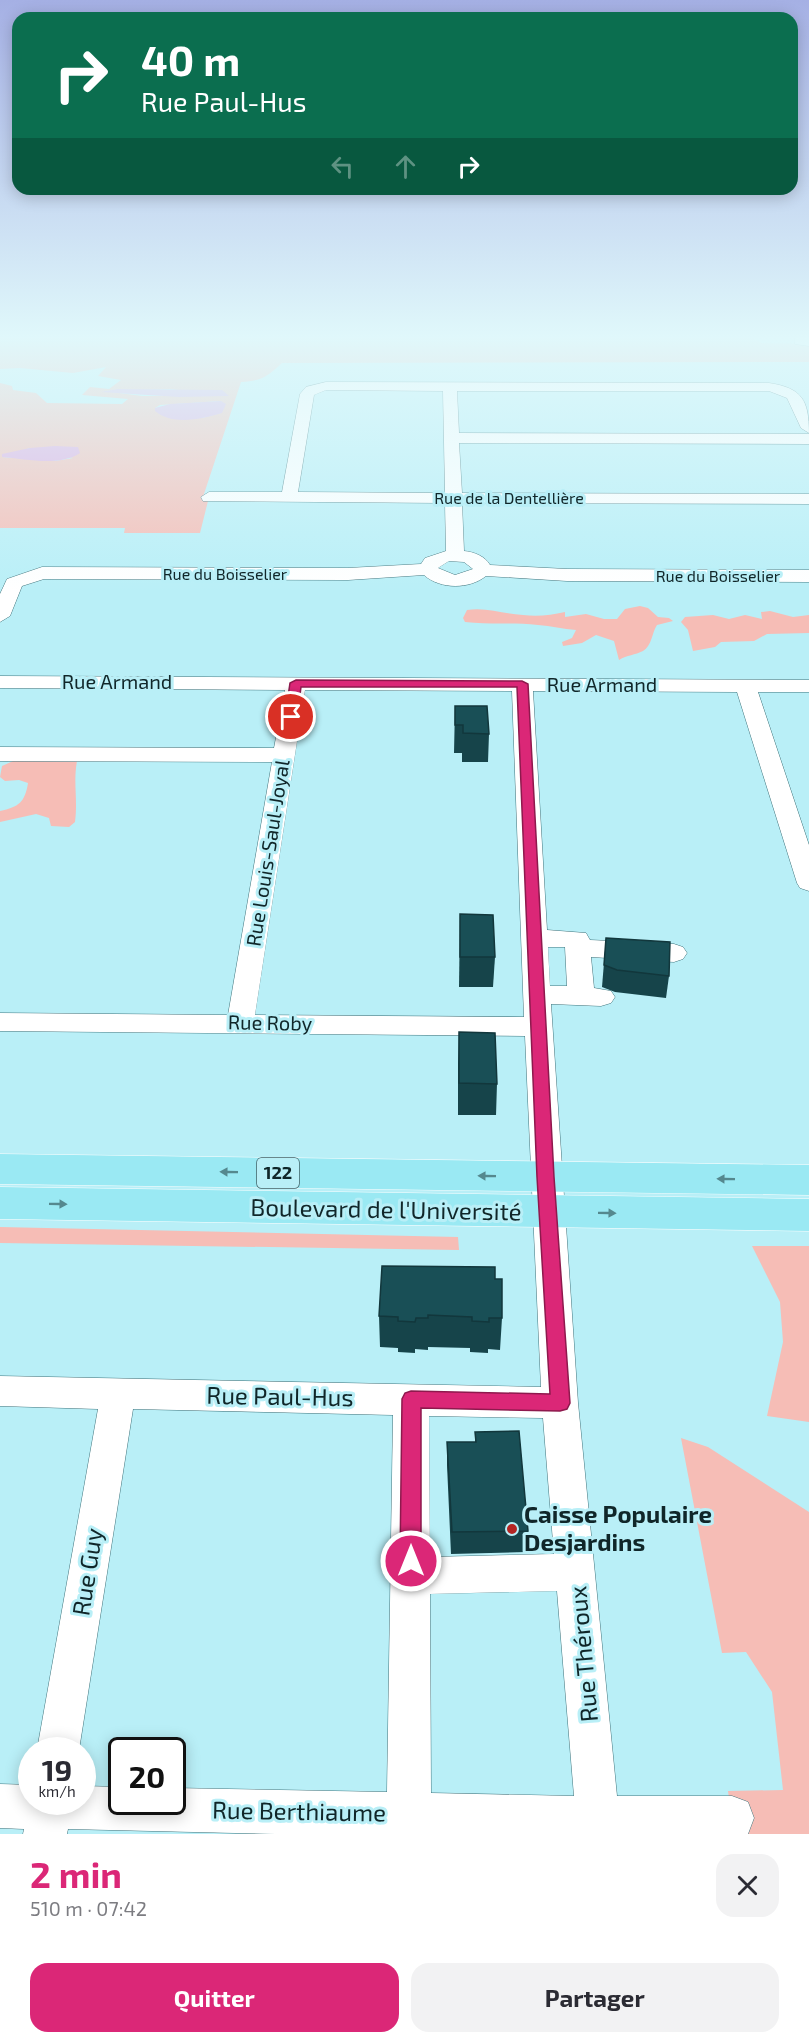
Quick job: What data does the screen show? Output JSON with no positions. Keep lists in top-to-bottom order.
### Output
{
  "streets": {
    "main road": ["122", "Boulevard de l'Université"],
    "street": [
      "Rue de la Dentellière",
      "Rue du Boisselier",
      "Rue Armand",
      "Rue Louis-Saul-Joyal",
      "Rue Roby",
      "Rue Paul-Hus",
      "Rue Guy",
      "Rue Théroux",
      "Rue Berthiaume"
    ]
  },
  "crossings": [
    ["Rue Armand", "Rue Louis-Saul-Joyal"],
    ["Rue Armand", "Rue Théroux"],
    ["Rue Louis-Saul-Joyal", "Rue Roby"],
    ["Rue Roby", "Rue Théroux"],
    ["Boulevard de l'Université", "Rue Théroux"],
    ["Rue Paul-Hus", "Rue Guy"],
    ["Rue Paul-Hus", "Rue Théroux"],
    ["Rue Théroux", "Rue Berthiaume"]
  ],
  "places": ["Caisse Populaire Desjardins"],
  "page": {
    "turn": ["40 m", "Rue Paul-Hus"],
    "speed": "19 km/h",
    "limit": "20",
    "heading": ["2 min", "510 m · 07:42"],
    "buttons": ["Quitter", "Partager"]
  }
}
